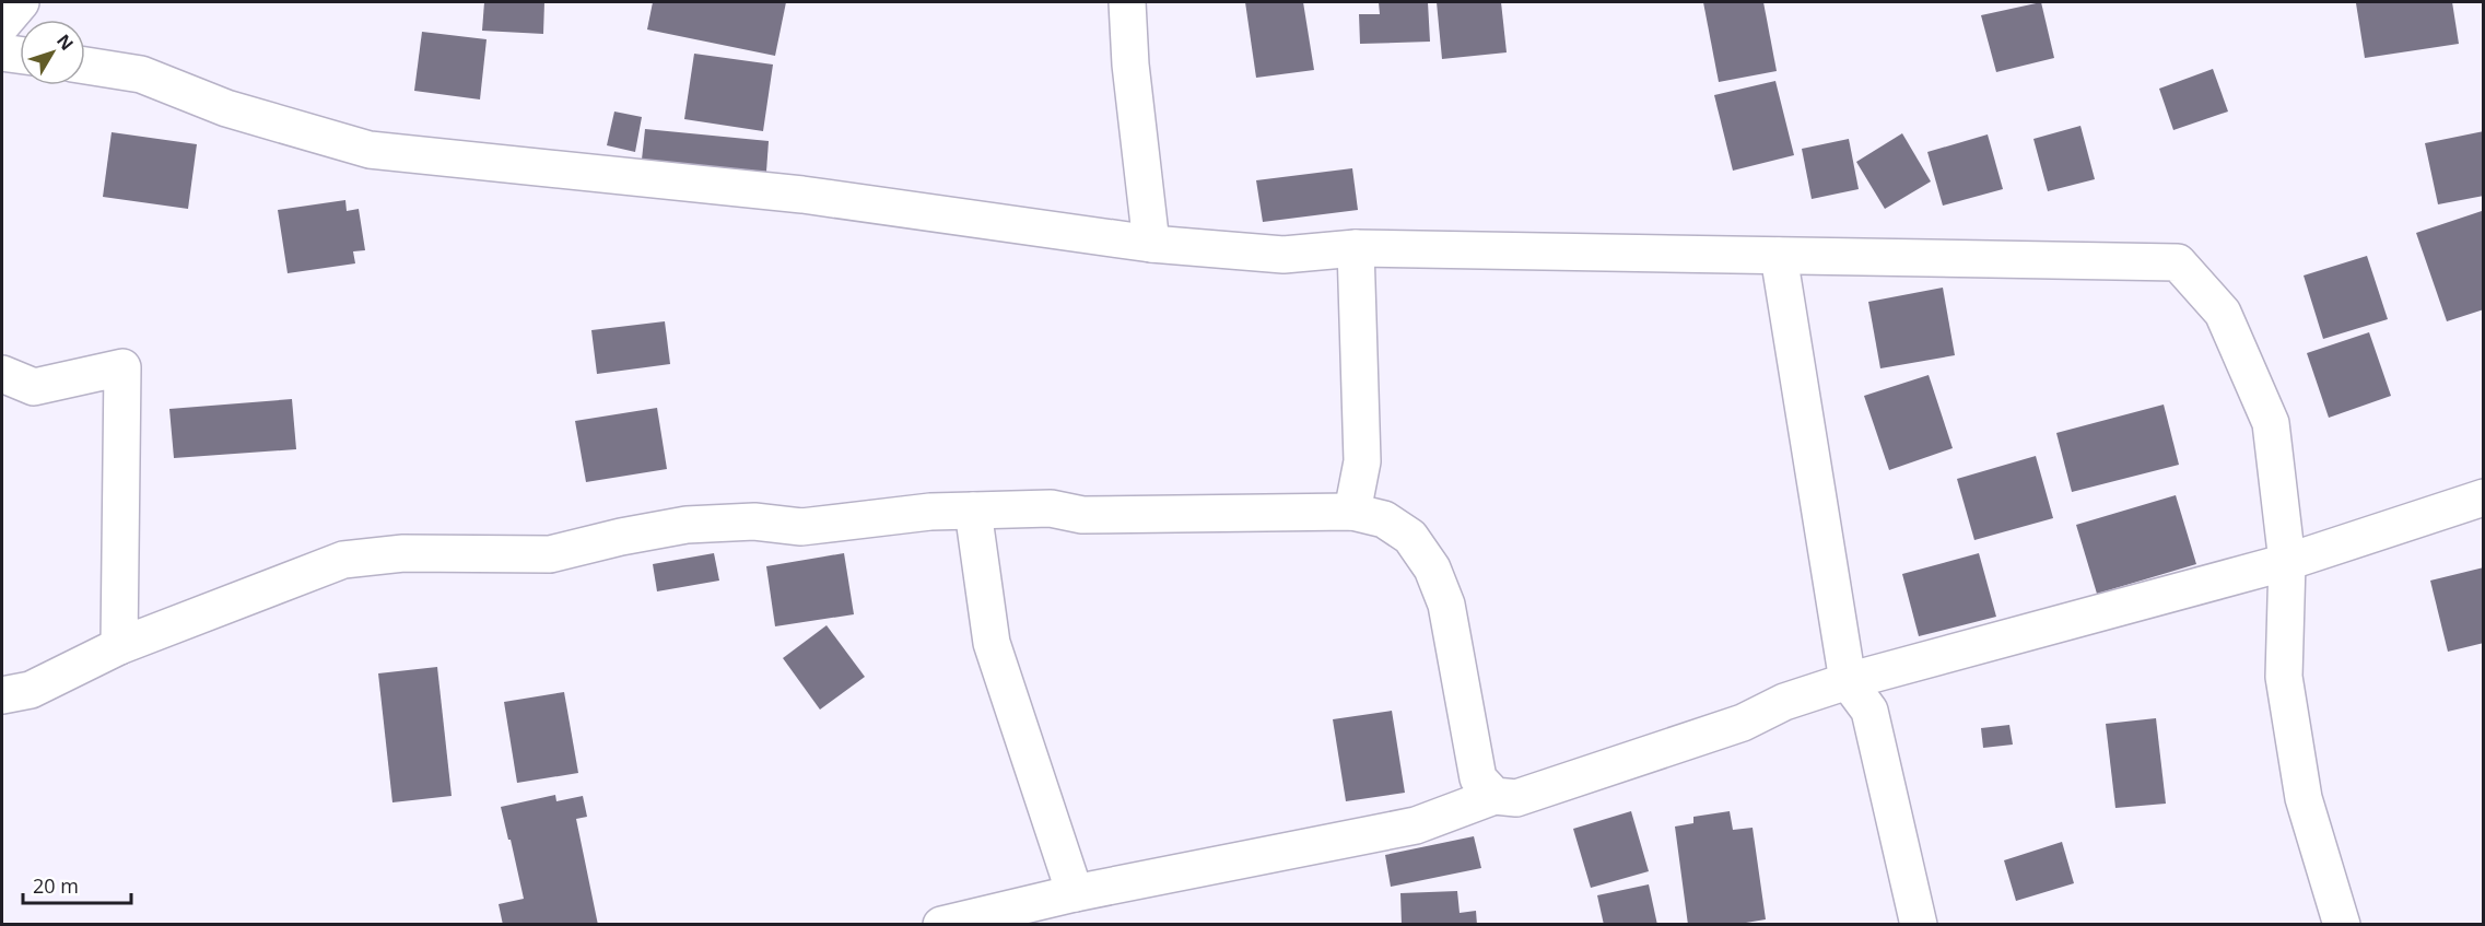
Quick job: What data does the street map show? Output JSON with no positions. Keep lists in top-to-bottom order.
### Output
{
  "scale_bar": "20 m",
  "north": "top right"
}
